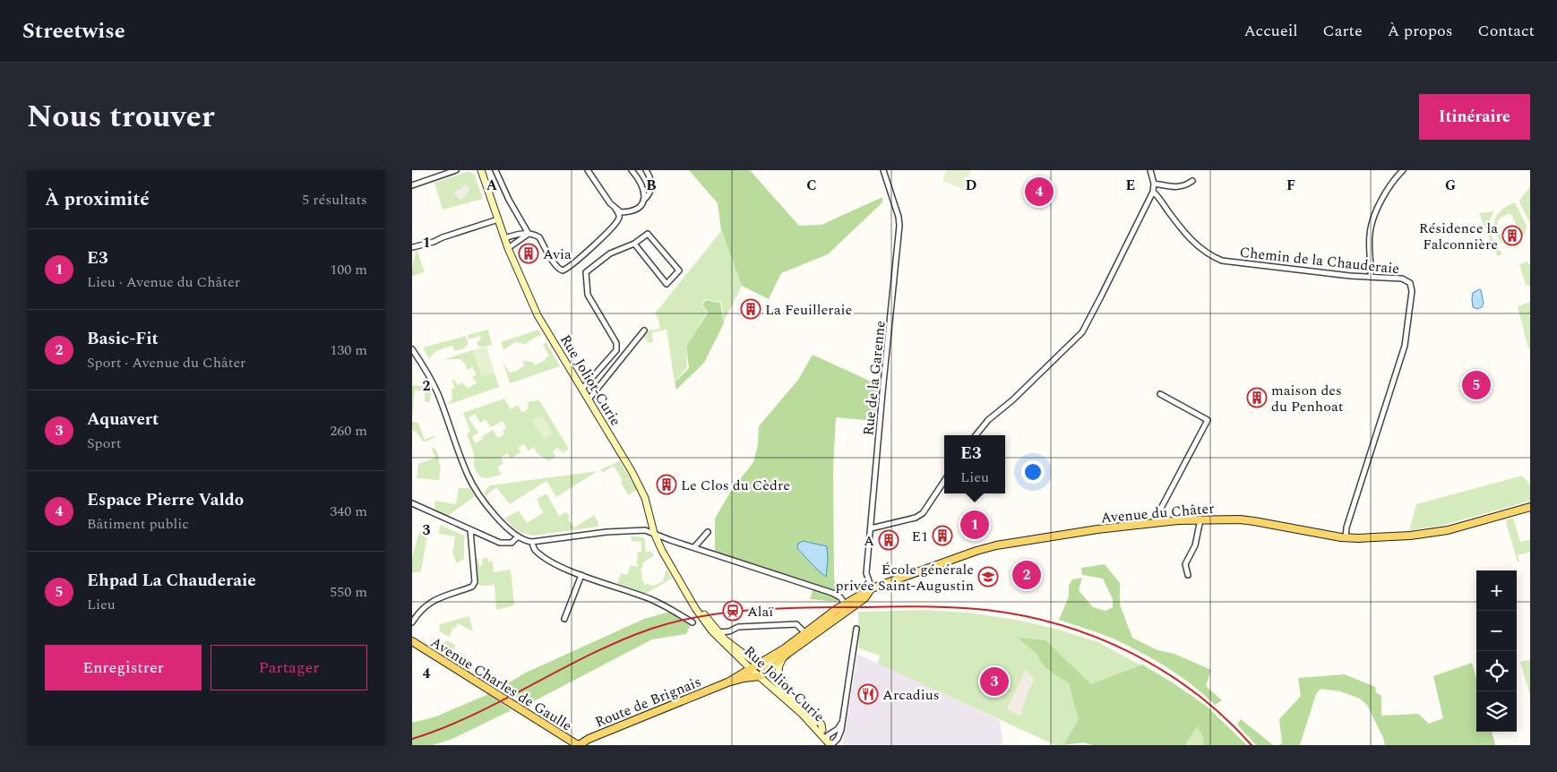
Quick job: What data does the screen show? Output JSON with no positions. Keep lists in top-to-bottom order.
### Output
{
  "streets": {
    "main road": [
      "Rue Joliot-Curie",
      "Avenue du Châter",
      "Avenue Charles de Gaulle",
      "Route de Brignais"
    ],
    "street": ["Chemin de la Chauderaie", "Rue de la Garenne"]
  },
  "crossings": [
    ["Chemin de la Chauderaie", "Avenue du Châter"],
    ["Rue de la Garenne", "Avenue du Châter"],
    ["Rue de la Garenne", "Route de Brignais"],
    ["Rue Joliot-Curie", "Route de Brignais"],
    ["Avenue du Châter", "Route de Brignais"],
    ["Avenue Charles de Gaulle", "Route de Brignais"]
  ],
  "places": {
    "building": [
      "Résidence la Falconnière",
      "Avia",
      "La Feuilleraie",
      "maison des du Penhoat",
      "Le Clos du Cèdre",
      "E1",
      "A"
    ],
    "school or university": ["École générale privée Saint-Augustin"],
    "station": ["Alaï"],
    "restaurant": ["Arcadius"]
  },
  "page": {
    "header": "Streetwise",
    "nav": [
      "Accueil",
      "Carte",
      "À propos",
      "Contact"
    ],
    "title": "Nous trouver",
    "buttons": [
      "Itinéraire",
      ["Enregistrer", "Partager"]
    ],
    "heading": ["À proximité", "5 résultats"],
    "pins": [
      "4",
      "5",
      "1",
      "2",
      "3"
    ],
    "list": [
      {
        "mark": "1",
        "name": "E3",
        "note": "Lieu · Avenue du Châter",
        "value": "100 m"
      },
      {
        "mark": "2",
        "name": "Basic-Fit",
        "note": "Sport · Avenue du Châter",
        "value": "130 m"
      },
      {
        "mark": "3",
        "name": "Aquavert",
        "note": "Sport",
        "value": "260 m"
      },
      {
        "mark": "4",
        "name": "Espace Pierre Valdo",
        "note": "Bâtiment public",
        "value": "340 m"
      },
      {
        "mark": "5",
        "name": "Ehpad La Chauderaie",
        "note": "Lieu",
        "value": "550 m"
      }
    ],
    "popup": ["E3", "Lieu"],
    "map_buttons": ["+", "−"]
  },
  "grid": {
    "columns": [
      "A",
      "B",
      "C",
      "D",
      "E",
      "F",
      "G"
    ],
    "rows": [
      "1",
      "2",
      "3",
      "4"
    ]
  }
}
